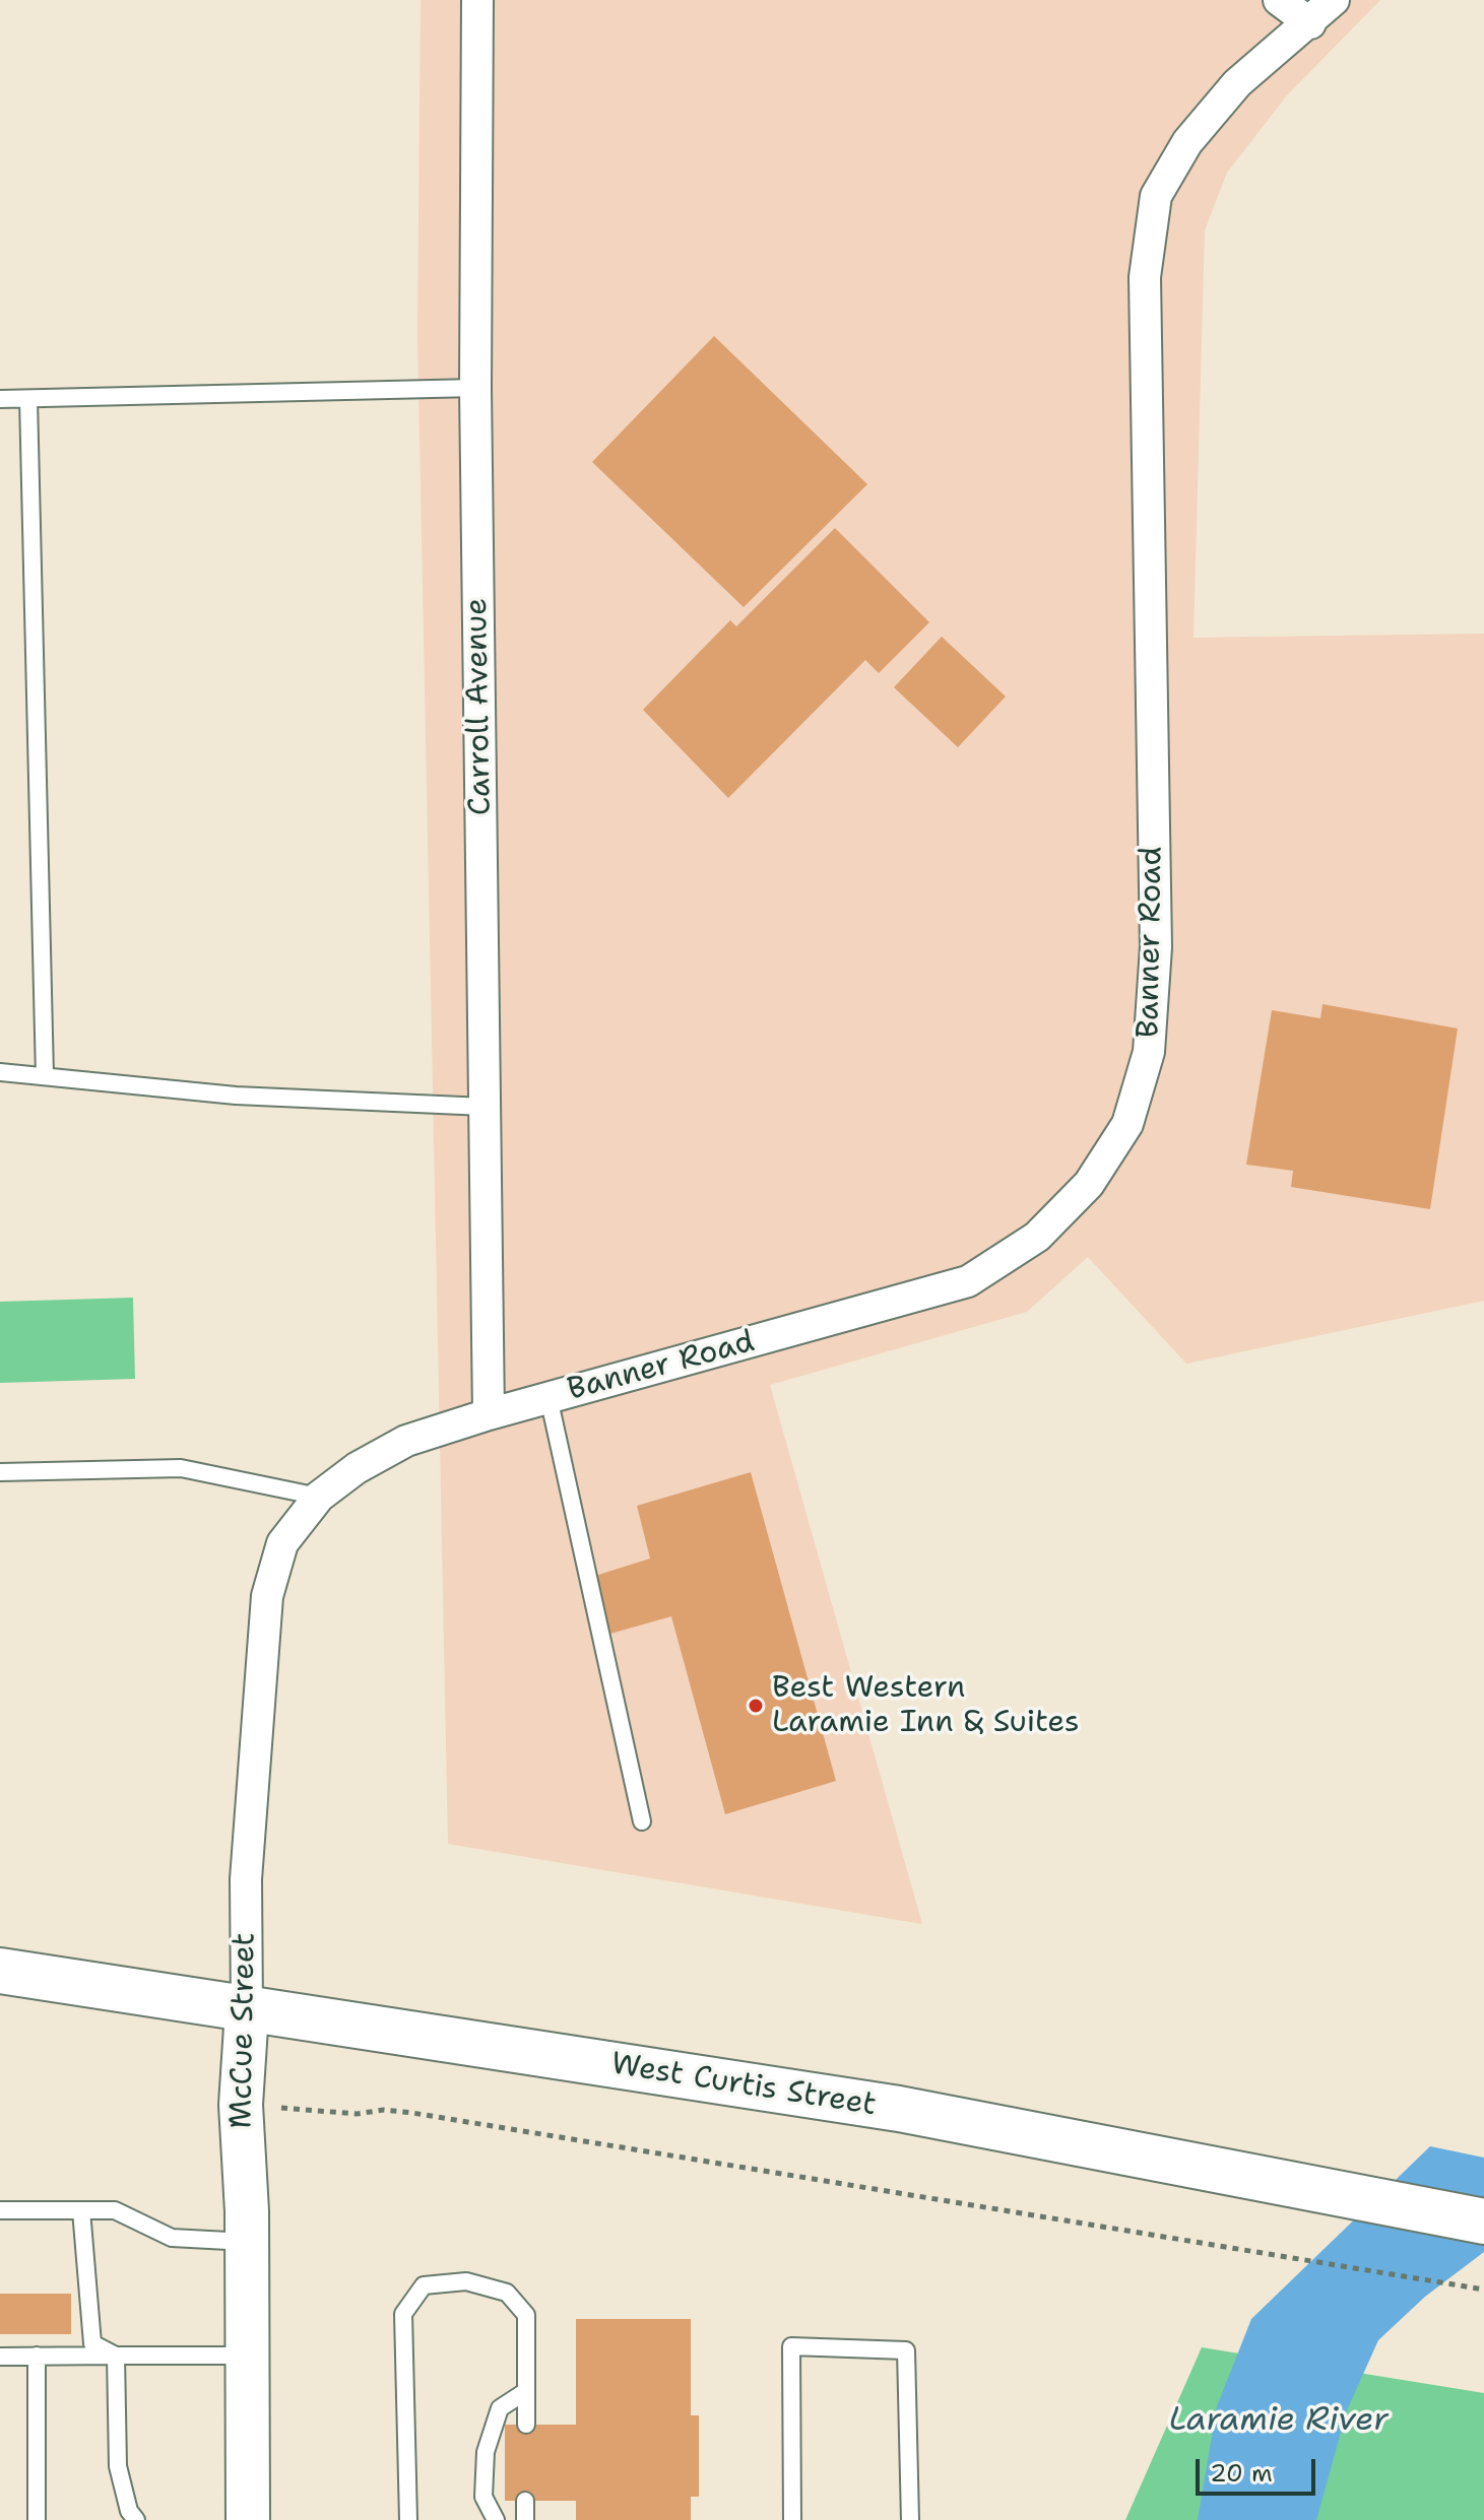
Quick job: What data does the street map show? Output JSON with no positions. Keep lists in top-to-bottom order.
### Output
{
  "streets": {
    "main road": ["McCue Street", "West Curtis Street"],
    "street": ["Carroll Avenue", "Banner Road"]
  },
  "crossings": [
    ["Carroll Avenue", "Banner Road"],
    ["Banner Road", "McCue Street"],
    ["McCue Street", "West Curtis Street"]
  ],
  "water": ["Laramie River"],
  "places": ["Best Western Laramie Inn & Suites"],
  "scale_bar": "20 m"
}
